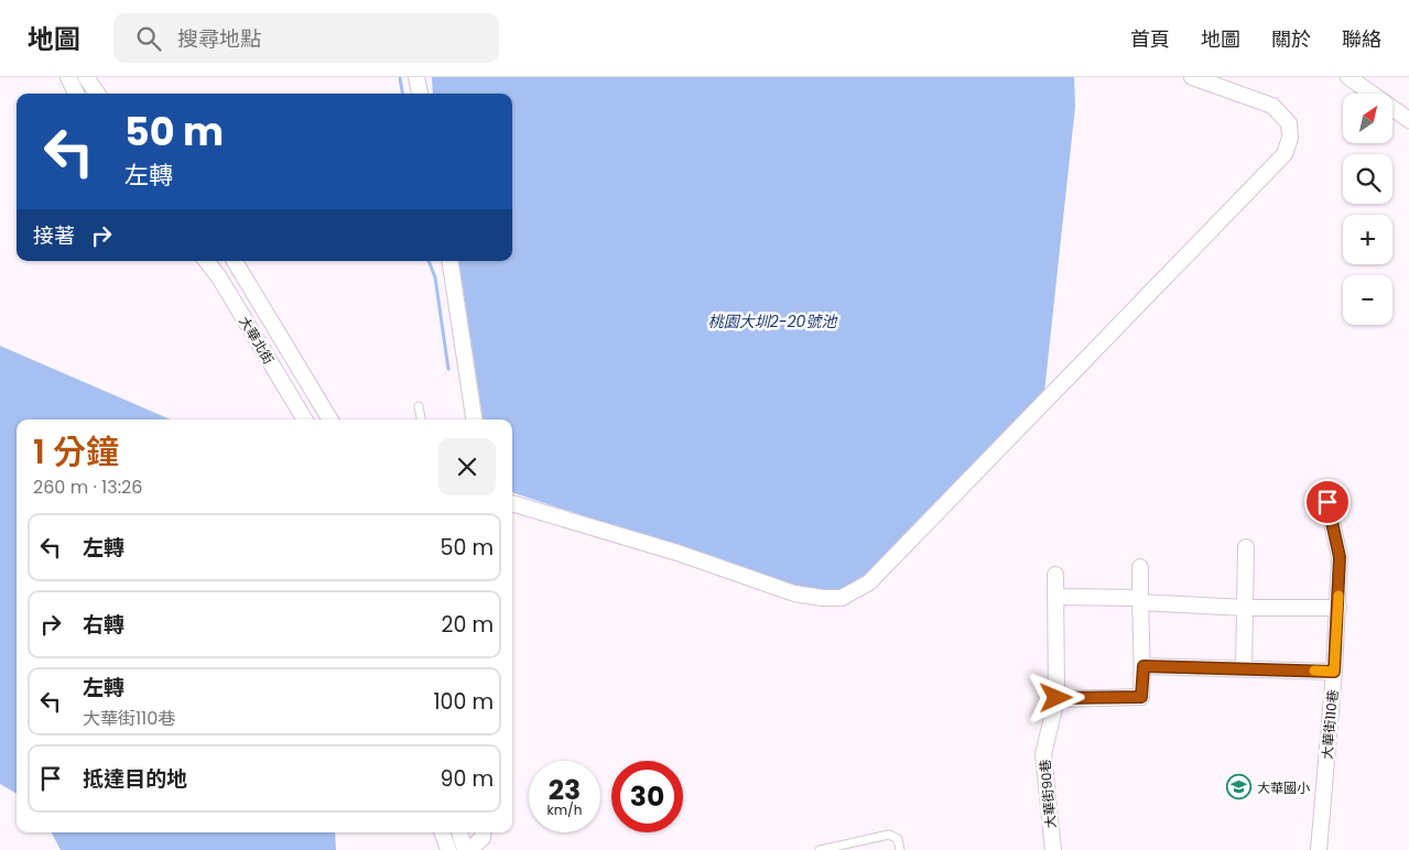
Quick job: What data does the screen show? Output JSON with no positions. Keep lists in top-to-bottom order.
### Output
{
  "streets": {
    "street": ["大華北街", "大華街110巷", "大華街90巷"]
  },
  "water": ["桃園大圳2-20號池"],
  "places": {
    "school or university": ["大華國小"]
  },
  "north": "top right",
  "page": {
    "header": "地圖",
    "search": "搜尋地點",
    "nav": [
      "首頁",
      "地圖",
      "關於",
      "聯絡"
    ],
    "map_buttons": ["+", "−"],
    "turn": ["50 m", "左轉"],
    "then": "接著",
    "heading": ["1 分鐘", "260 m · 13:26"],
    "list": [
      {
        "name": "左轉",
        "value": "50 m"
      },
      {
        "name": "右轉",
        "value": "20 m"
      },
      {
        "name": "左轉",
        "note": "大華街110巷",
        "value": "100 m"
      },
      {
        "name": "抵達目的地",
        "value": "90 m"
      }
    ],
    "speed": "23 km/h",
    "limit": "30"
  }
}
